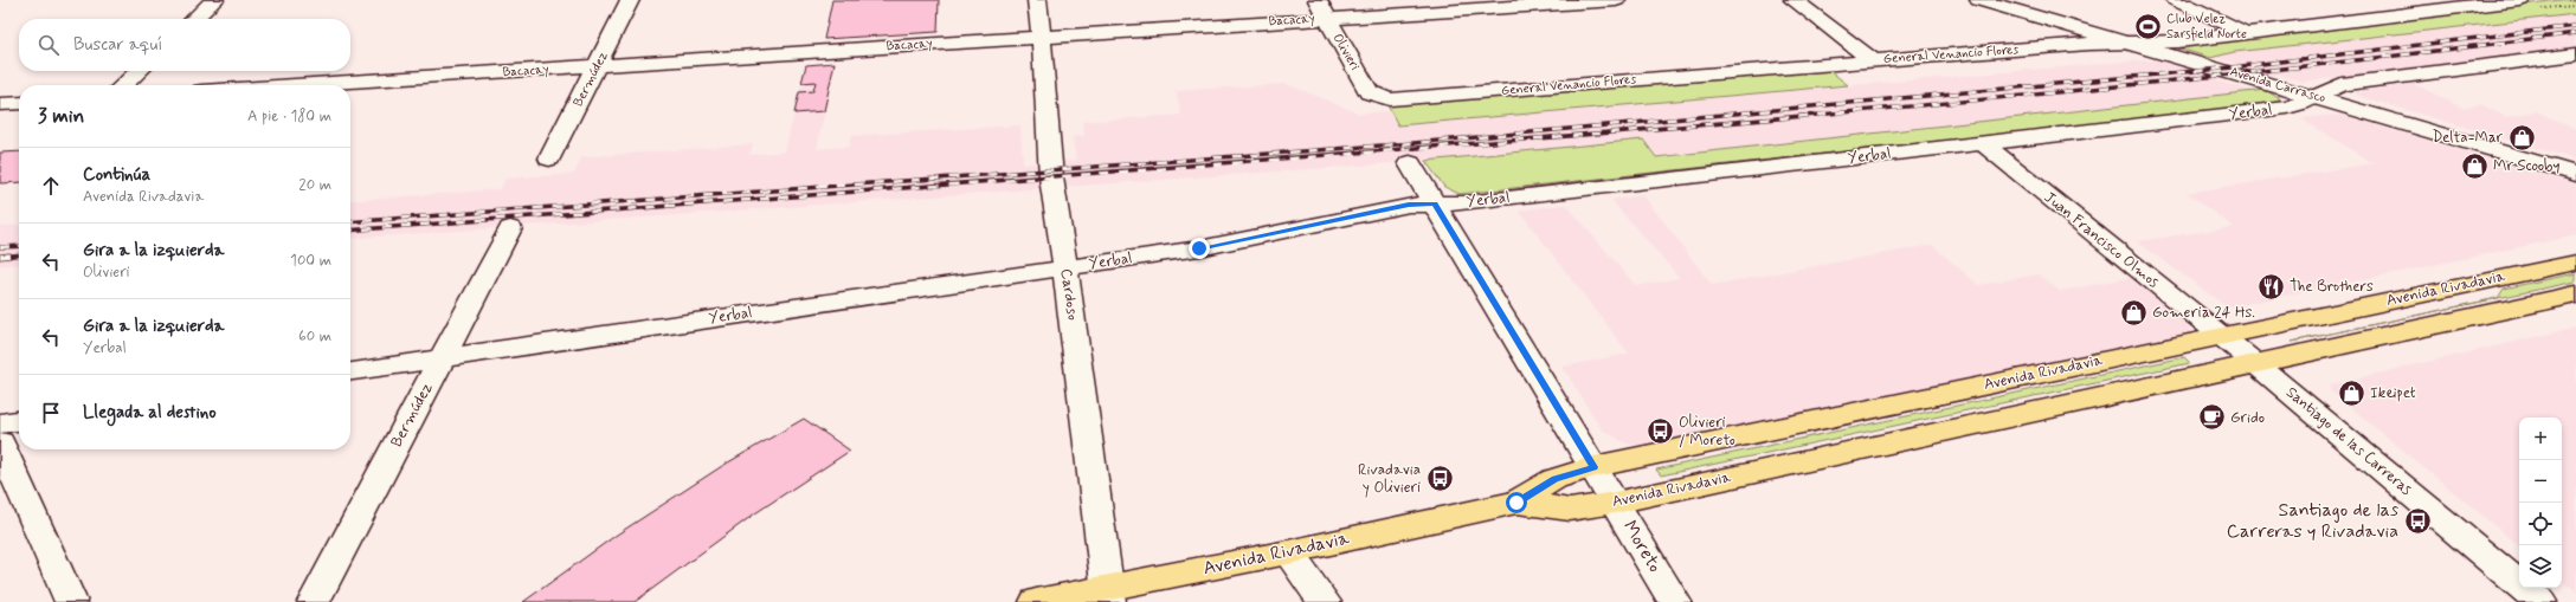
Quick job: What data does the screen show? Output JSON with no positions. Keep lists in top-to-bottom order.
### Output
{
  "streets": {
    "main road": ["Avenida Rivadavia"],
    "street": [
      "Bacacay",
      "Olivieri",
      "General Venancio Flores",
      "Bermúdez",
      "Avenida Carrasco",
      "Yerbal",
      "Juan Francisco Olmos",
      "Cardoso",
      "Santiago de las Carreras",
      "Moreto"
    ]
  },
  "crossings": [
    ["Bacacay", "Olivieri"],
    ["Bacacay", "Bermúdez"],
    ["Bacacay", "Cardoso"],
    ["Olivieri", "General Venancio Flores"],
    ["General Venancio Flores", "Avenida Carrasco"],
    ["Bermúdez", "Yerbal"],
    ["Avenida Carrasco", "Yerbal"],
    ["Yerbal", "Juan Francisco Olmos"],
    ["Yerbal", "Cardoso"],
    ["Juan Francisco Olmos", "Avenida Rivadavia"],
    ["Juan Francisco Olmos", "Santiago de las Carreras"],
    ["Avenida Rivadavia", "Cardoso"],
    ["Avenida Rivadavia", "Santiago de las Carreras"],
    ["Avenida Rivadavia", "Moreto"]
  ],
  "places": {
    "sports": ["Club Velez Sarsfield Norte"],
    "shop": [
      "Delta-Mar",
      "Mr Scooby",
      "Gomeria 24 Hs.",
      "Ikeipet"
    ],
    "restaurant": ["The Brothers"],
    "cafe": ["Grido"],
    "bus stop": ["Olivieri / Moreto", "Rivadavia y Olivieri", "Santiago de las Carreras y Rivadavia"]
  },
  "page": {
    "search": "Buscar aquí",
    "heading": ["3 min", "A pie · 180 m"],
    "list": [
      ["Continúa", "Avenida Rivadavia", "20 m"],
      ["Gira a la izquierda", "Olivieri", "100 m"],
      ["Gira a la izquierda", "Yerbal", "60 m"],
      "Llegada al destino"
    ],
    "map_buttons": ["+", "−"]
  }
}
